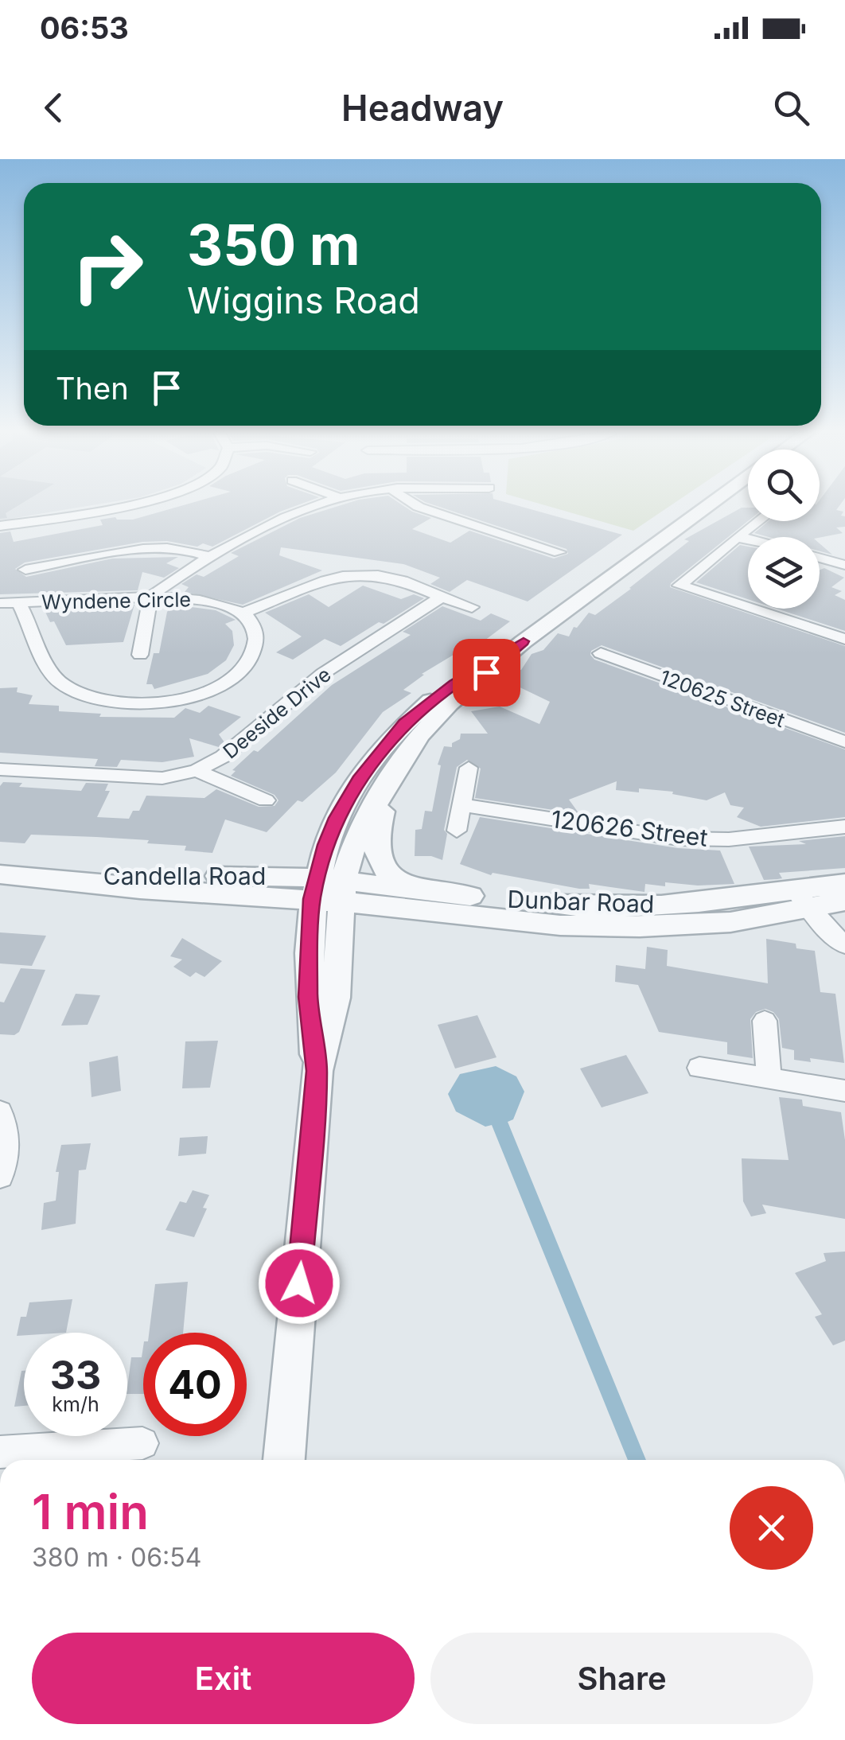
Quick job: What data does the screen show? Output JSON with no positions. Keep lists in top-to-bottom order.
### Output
{
  "streets": {
    "street": [
      "Wyndene Circle",
      "120625 Street",
      "Deeside Drive",
      "120626 Street",
      "Candella Road",
      "Dunbar Road"
    ]
  },
  "crossings": [
    ["Candella Road", "Dunbar Road"]
  ],
  "page": {
    "status": "06:53",
    "header": "Headway",
    "turn": ["350 m", "Wiggins Road"],
    "then": "Then",
    "speed": "33 km/h",
    "limit": "40",
    "heading": ["1 min", "380 m · 06:54"],
    "buttons": ["Exit", "Share"]
  }
}
